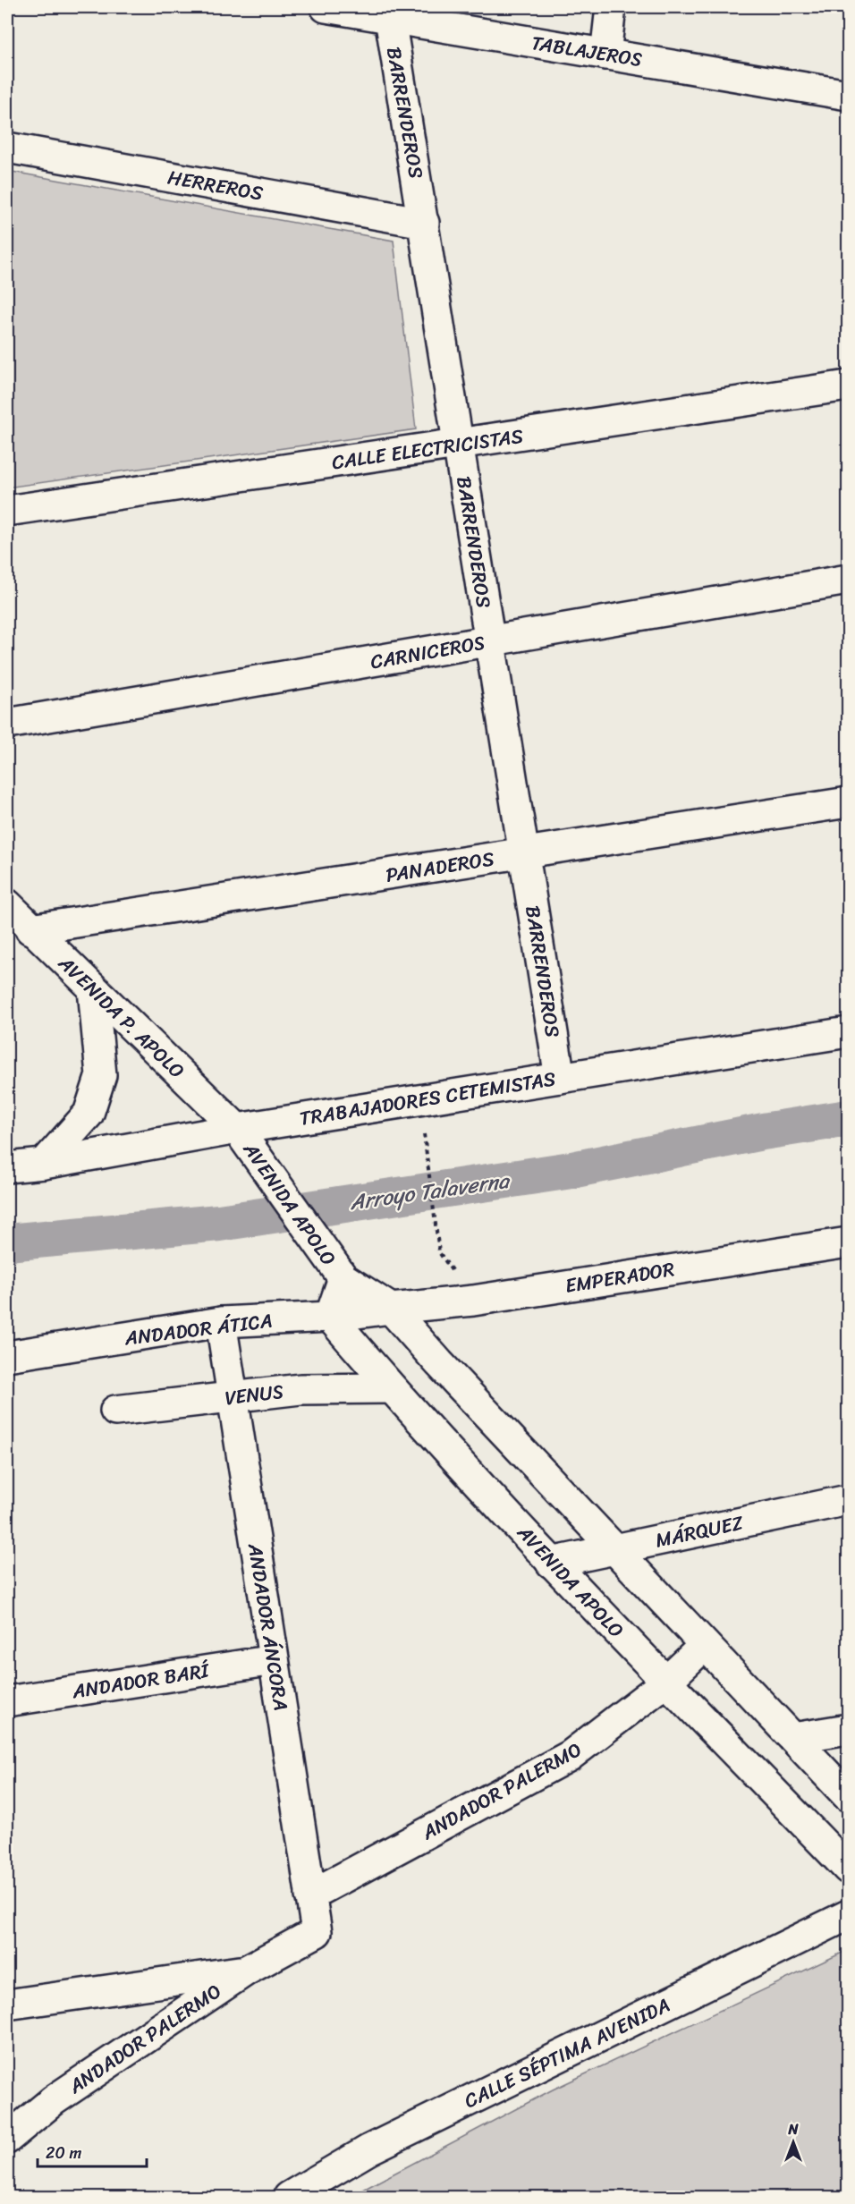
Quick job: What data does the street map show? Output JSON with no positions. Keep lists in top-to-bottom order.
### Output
{
  "streets": {
    "street": [
      "TABLAJEROS",
      "BARRENDEROS",
      "HERREROS",
      "CALLE ELECTRICISTAS",
      "CARNICEROS",
      "PANADEROS",
      "AVENIDA P. APOLO",
      "TRABAJADORES CETEMISTAS",
      "AVENIDA APOLO",
      "EMPERADOR",
      "ANDADOR ÁTICA",
      "VENUS",
      "MÁRQUEZ",
      "ANDADOR ÁNCORA",
      "ANDADOR BARÍ",
      "ANDADOR PALERMO",
      "CALLE SÉPTIMA AVENIDA"
    ]
  },
  "crossings": [
    ["TABLAJEROS", "BARRENDEROS"],
    ["BARRENDEROS", "HERREROS"],
    ["BARRENDEROS", "CALLE ELECTRICISTAS"],
    ["BARRENDEROS", "CARNICEROS"],
    ["BARRENDEROS", "PANADEROS"],
    ["BARRENDEROS", "TRABAJADORES CETEMISTAS"],
    ["PANADEROS", "AVENIDA P. APOLO"],
    ["AVENIDA P. APOLO", "TRABAJADORES CETEMISTAS"],
    ["AVENIDA P. APOLO", "AVENIDA APOLO"],
    ["TRABAJADORES CETEMISTAS", "AVENIDA APOLO"],
    ["AVENIDA APOLO", "EMPERADOR"],
    ["AVENIDA APOLO", "ANDADOR ÁTICA"],
    ["AVENIDA APOLO", "VENUS"],
    ["AVENIDA APOLO", "MÁRQUEZ"],
    ["AVENIDA APOLO", "ANDADOR PALERMO"],
    ["EMPERADOR", "ANDADOR ÁTICA"],
    ["ANDADOR ÁTICA", "ANDADOR ÁNCORA"],
    ["VENUS", "ANDADOR ÁNCORA"],
    ["ANDADOR ÁNCORA", "ANDADOR BARÍ"],
    ["ANDADOR ÁNCORA", "ANDADOR PALERMO"]
  ],
  "water": ["Arroyo Talaverna"],
  "scale_bar": "20 m",
  "north": "top"
}
